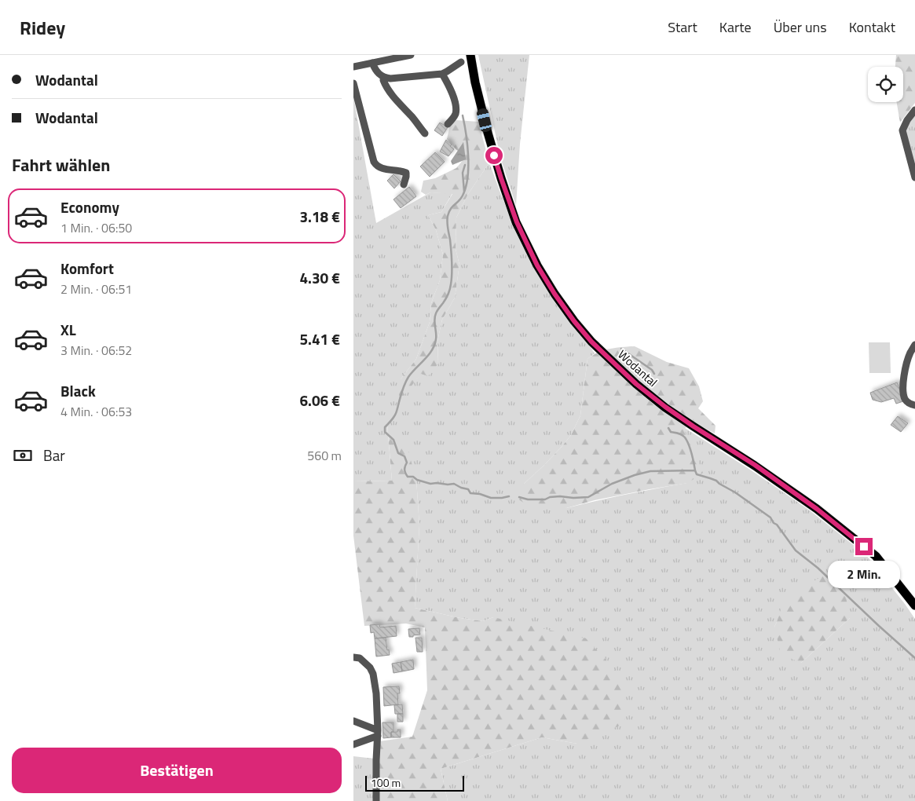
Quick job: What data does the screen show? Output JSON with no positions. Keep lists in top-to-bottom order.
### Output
{
  "streets": {
    "main road": ["Wodantal"]
  },
  "scale_bar": "100 m",
  "page": {
    "header": "Ridey",
    "nav": [
      "Start",
      "Karte",
      "Über uns",
      "Kontakt"
    ],
    "banner": ["Wodantal", "Wodantal"],
    "heading": "Fahrt wählen",
    "list": [
      {
        "name": "Economy",
        "note": "1 Min. · 06:50",
        "value": "3.18 €"
      },
      {
        "name": "Komfort",
        "note": "2 Min. · 06:51",
        "value": "4.30 €"
      },
      {
        "name": "XL",
        "note": "3 Min. · 06:52",
        "value": "5.41 €"
      },
      {
        "name": "Black",
        "note": "4 Min. · 06:53",
        "value": "6.06 €"
      }
    ],
    "pay": ["Bar", "560 m"],
    "bubble": "2 Min.",
    "buttons": "Bestätigen",
    "scale": "100 m"
  }
}
